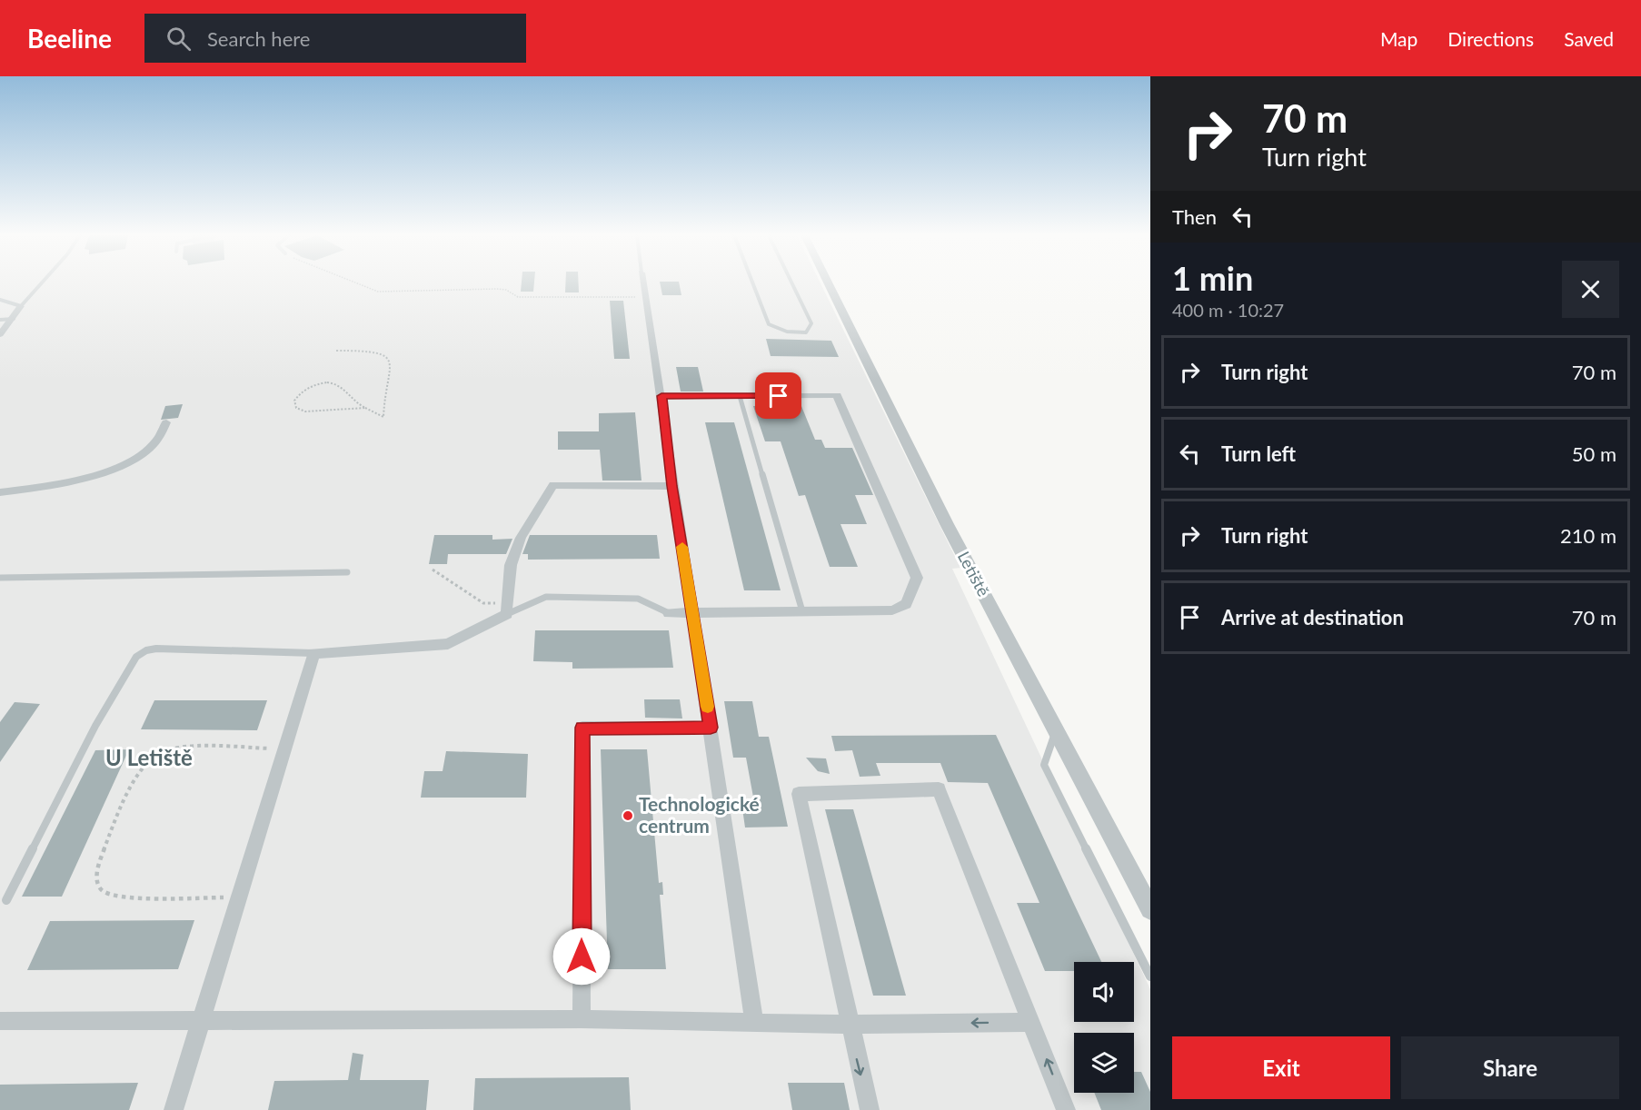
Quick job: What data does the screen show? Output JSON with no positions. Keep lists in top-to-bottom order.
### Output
{
  "streets": {
    "street": ["Letiště"]
  },
  "districts": ["U Letiště"],
  "places": ["Technologické centrum"],
  "page": {
    "header": "Beeline",
    "search": "Search here",
    "nav": ["Map", "Directions", "Saved"],
    "turn": ["70 m", "Turn right"],
    "then": "Then",
    "heading": ["1 min", "400 m · 10:27"],
    "list": [
      {
        "name": "Turn right",
        "value": "70 m"
      },
      {
        "name": "Turn left",
        "value": "50 m"
      },
      {
        "name": "Turn right",
        "value": "210 m"
      },
      {
        "name": "Arrive at destination",
        "value": "70 m"
      }
    ],
    "buttons": ["Exit", "Share"]
  }
}
